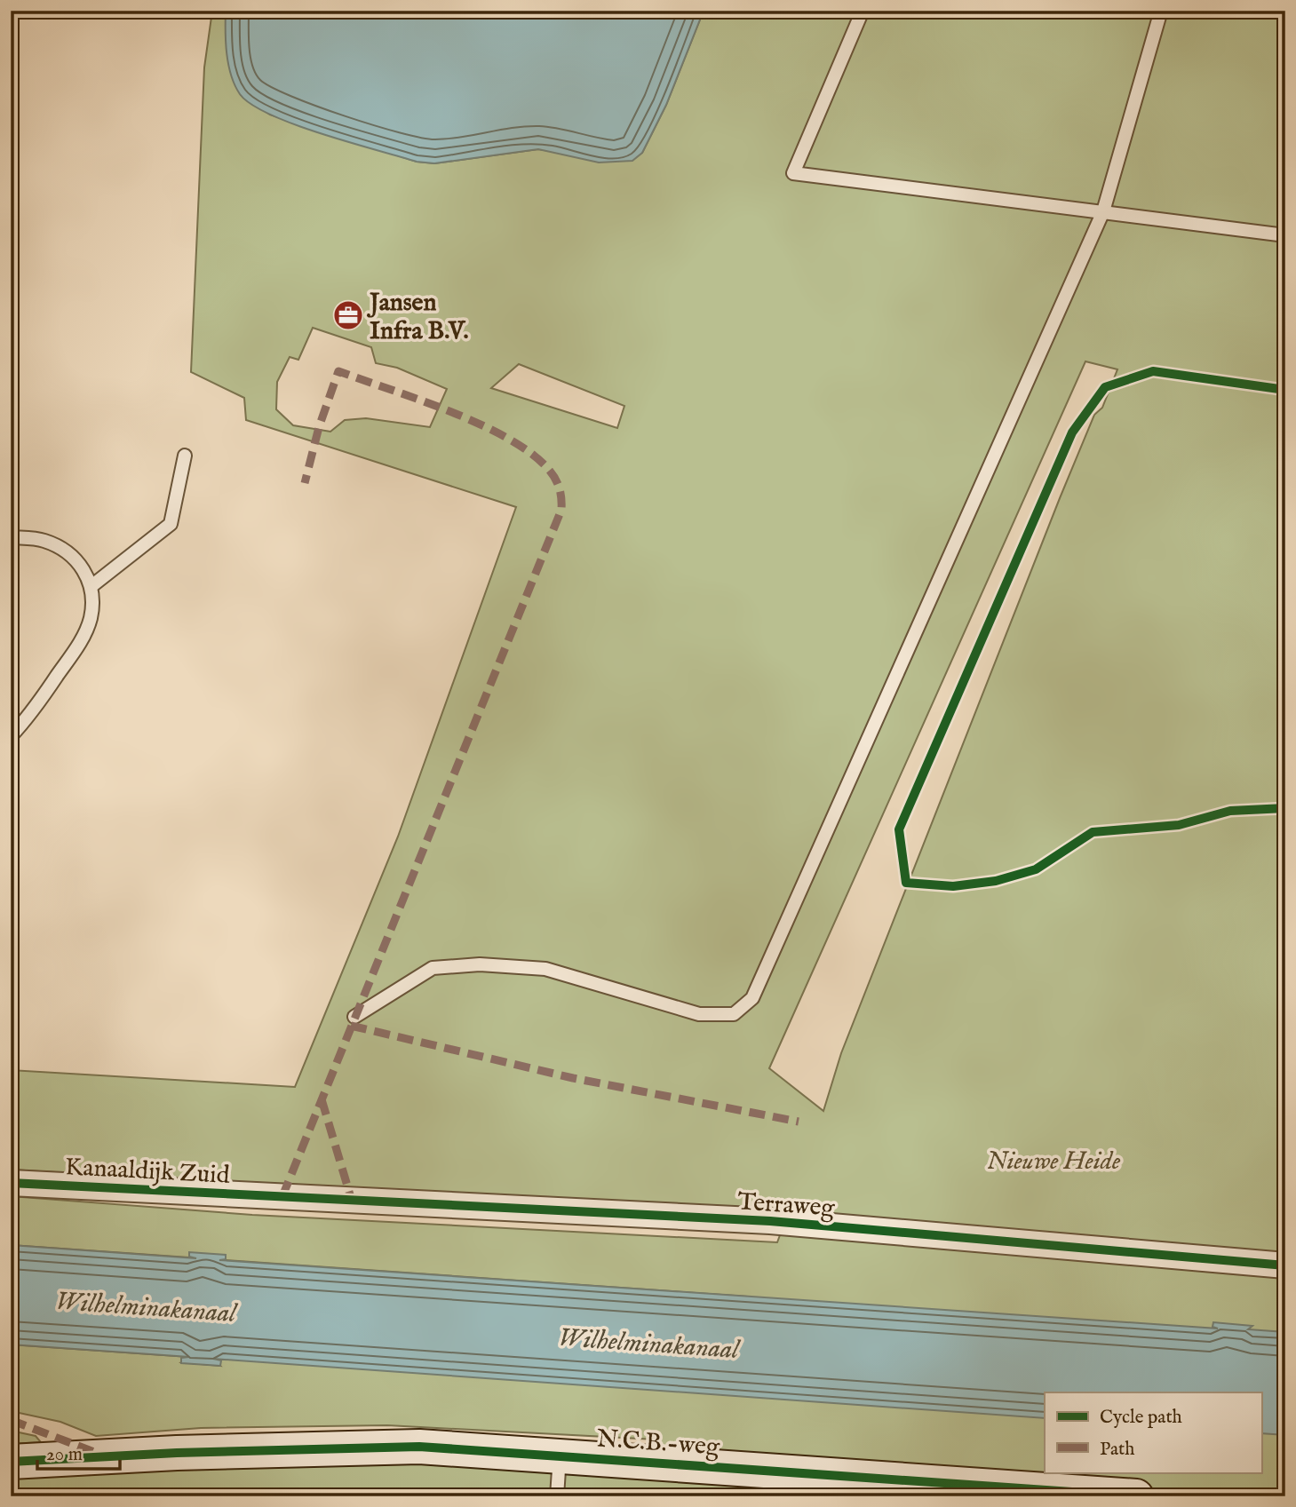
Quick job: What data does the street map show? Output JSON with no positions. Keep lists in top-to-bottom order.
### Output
{
  "streets": {
    "street": ["Kanaaldijk Zuid", "Terraweg", "N.C.B.-weg"]
  },
  "crossings": [
    ["Kanaaldijk Zuid", "Terraweg"]
  ],
  "water": ["Wilhelminakanaal"],
  "parks": ["Nieuwe Heide"],
  "places": {
    "office": ["Jansen Infra B.V."]
  },
  "legend": ["Cycle path", "Path"],
  "scale_bar": "20 m"
}
